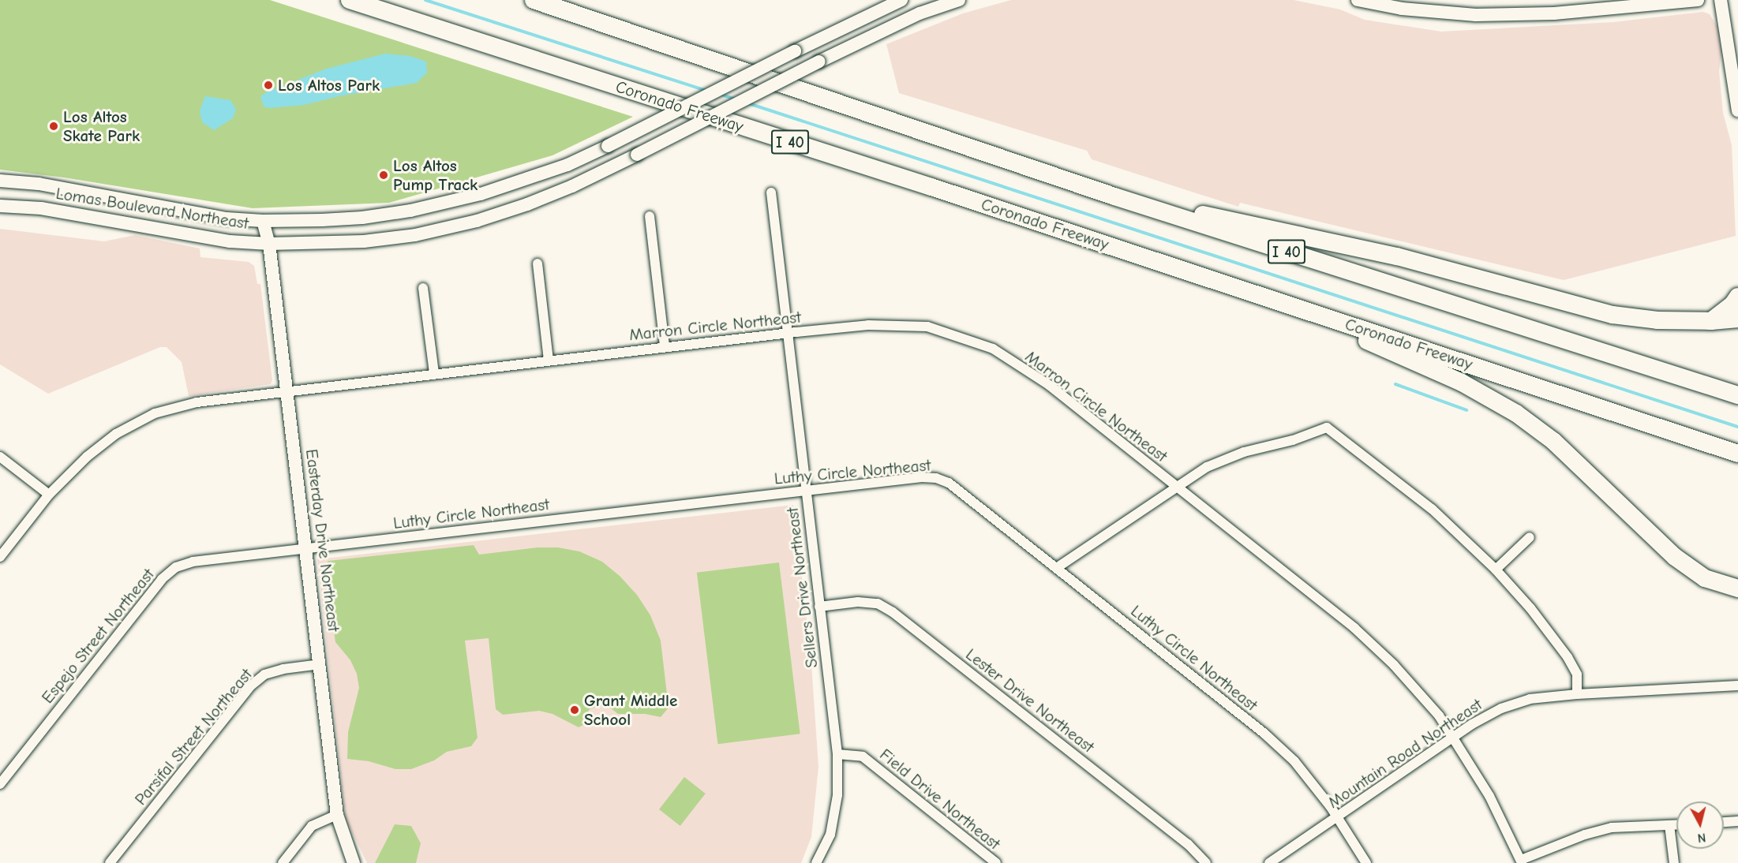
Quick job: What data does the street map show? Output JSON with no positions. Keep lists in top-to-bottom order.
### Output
{
  "streets": {
    "highway": ["Coronado Freeway", "I 40"],
    "main road": ["Lomas Boulevard Northeast", "Easterday Drive Northeast"],
    "street": [
      "Marron Circle Northeast",
      "Luthy Circle Northeast",
      "Sellers Drive Northeast",
      "Espejo Street Northeast",
      "Lester Drive Northeast",
      "Parsifal Street Northeast",
      "Mountain Road Northeast",
      "Field Drive Northeast"
    ]
  },
  "crossings": [
    ["Lomas Boulevard Northeast", "Easterday Drive Northeast"],
    ["Marron Circle Northeast", "Easterday Drive Northeast"],
    ["Marron Circle Northeast", "Sellers Drive Northeast"],
    ["Marron Circle Northeast", "Mountain Road Northeast"],
    ["Luthy Circle Northeast", "Easterday Drive Northeast"],
    ["Luthy Circle Northeast", "Sellers Drive Northeast"],
    ["Luthy Circle Northeast", "Espejo Street Northeast"],
    ["Luthy Circle Northeast", "Mountain Road Northeast"],
    ["Easterday Drive Northeast", "Espejo Street Northeast"],
    ["Easterday Drive Northeast", "Parsifal Street Northeast"],
    ["Sellers Drive Northeast", "Lester Drive Northeast"],
    ["Sellers Drive Northeast", "Field Drive Northeast"]
  ],
  "places": [
    "Los Altos Park",
    "Los Altos Skate Park",
    "Los Altos Pump Track",
    "Grant Middle School"
  ],
  "north": "bottom"
}
